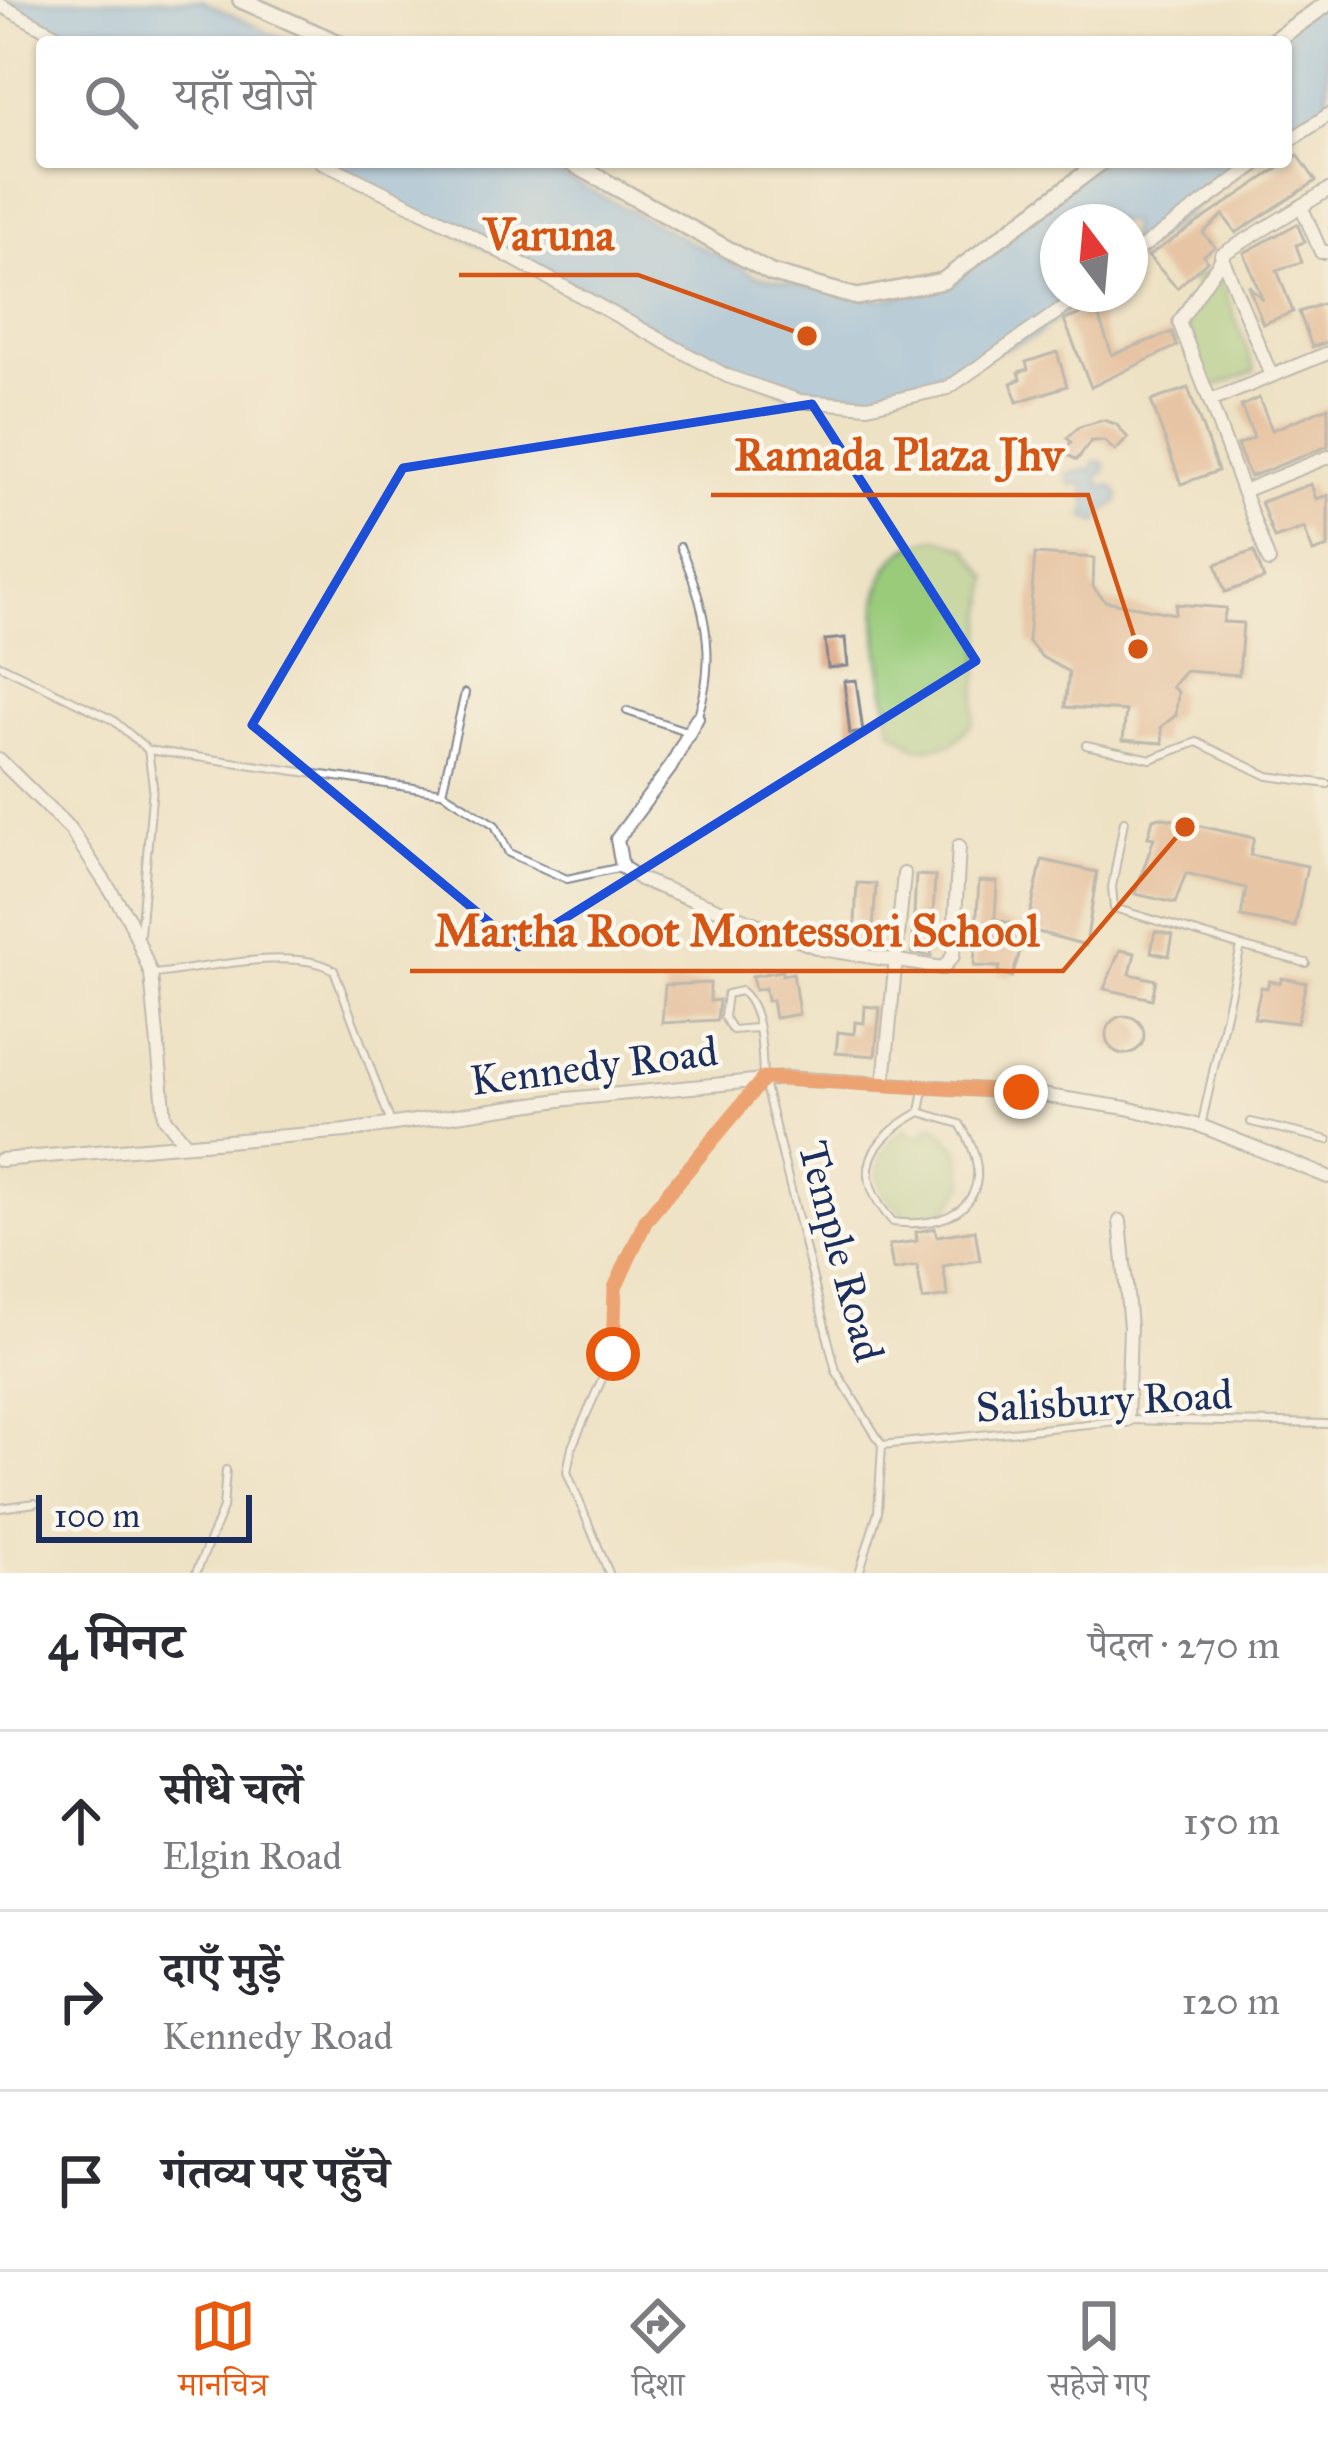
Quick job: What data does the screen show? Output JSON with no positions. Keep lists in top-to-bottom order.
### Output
{
  "streets": {
    "street": ["Kennedy Road"],
    "lane": ["Temple Road", "Salisbury Road"]
  },
  "crossings": [
    ["Kennedy Road", "Temple Road"],
    ["Temple Road", "Salisbury Road"]
  ],
  "places": ["Varuna", "Ramada Plaza Jhv", "Martha Root Montessori School"],
  "scale_bar": "100 m",
  "north": "top",
  "page": {
    "search": "यहाँ खोजें",
    "scale": "100 m",
    "heading": ["4 मिनट", "पैदल · 270 m"],
    "list": [
      ["सीधे चलें", "Elgin Road", "150 m"],
      ["दाएँ मुड़ें", "Kennedy Road", "120 m"],
      "गंतव्य पर पहुँचे"
    ],
    "nav": ["मानचित्र", "दिशा", "सहेजे गए"]
  }
}
